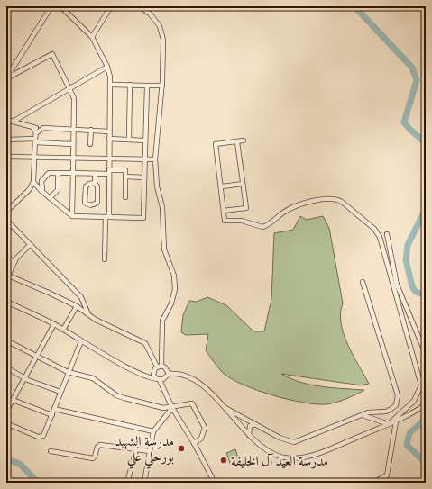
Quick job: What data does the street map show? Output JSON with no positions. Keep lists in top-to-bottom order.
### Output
{
  "places": ["مدرسة الشهيد بورحلي علي", "مدرسة العيد آل الخليفة"]
}
